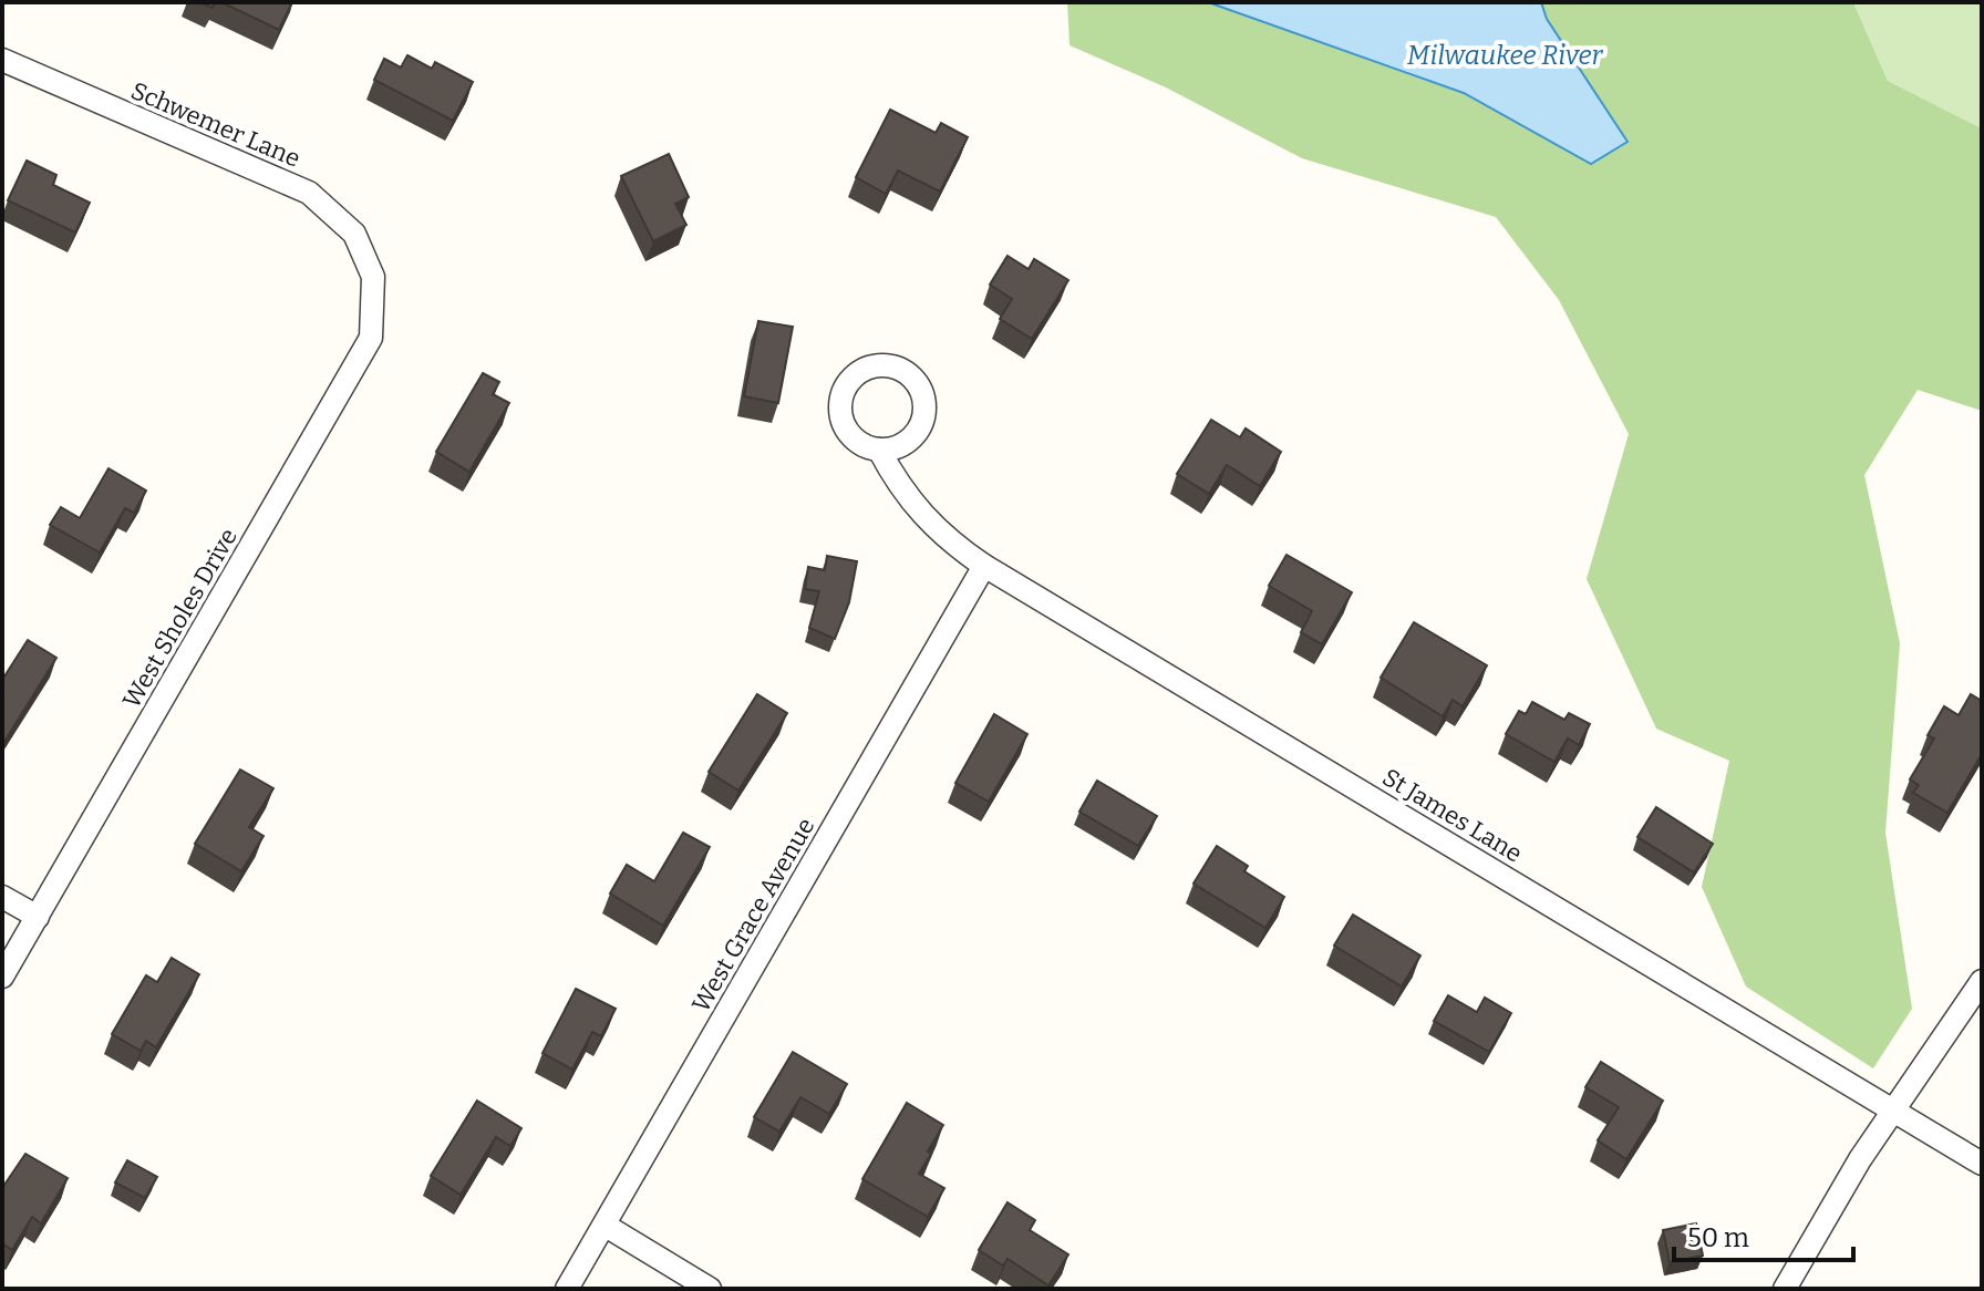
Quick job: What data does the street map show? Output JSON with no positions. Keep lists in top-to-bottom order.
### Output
{
  "streets": {
    "street": [
      "Schwemer Lane",
      "West Sholes Drive",
      "St James Lane",
      "West Grace Avenue"
    ]
  },
  "crossings": [
    ["Schwemer Lane", "West Sholes Drive"],
    ["St James Lane", "West Grace Avenue"]
  ],
  "water": ["Milwaukee River"],
  "scale_bar": "50 m"
}
